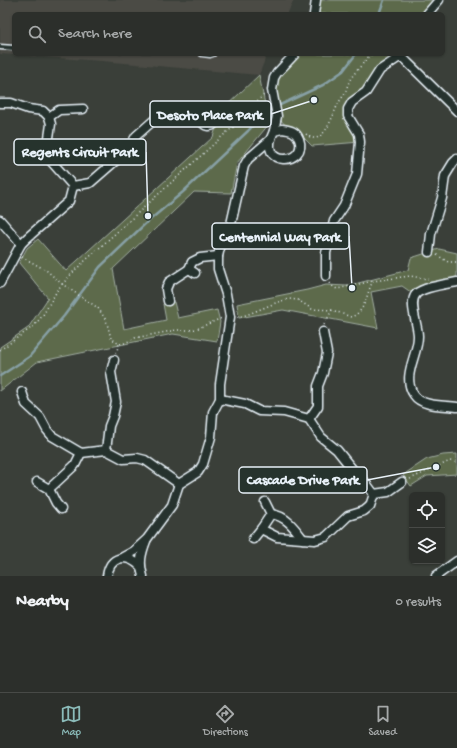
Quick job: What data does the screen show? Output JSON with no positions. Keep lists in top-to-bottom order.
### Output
{
  "places": [
    "Desoto Place Park",
    "Regents Circuit Park",
    "Centennial Way Park",
    "Cascade Drive Park"
  ],
  "page": {
    "search": "Search here",
    "heading": ["Nearby", "0 results"],
    "nav": ["Map", "Directions", "Saved"]
  }
}
